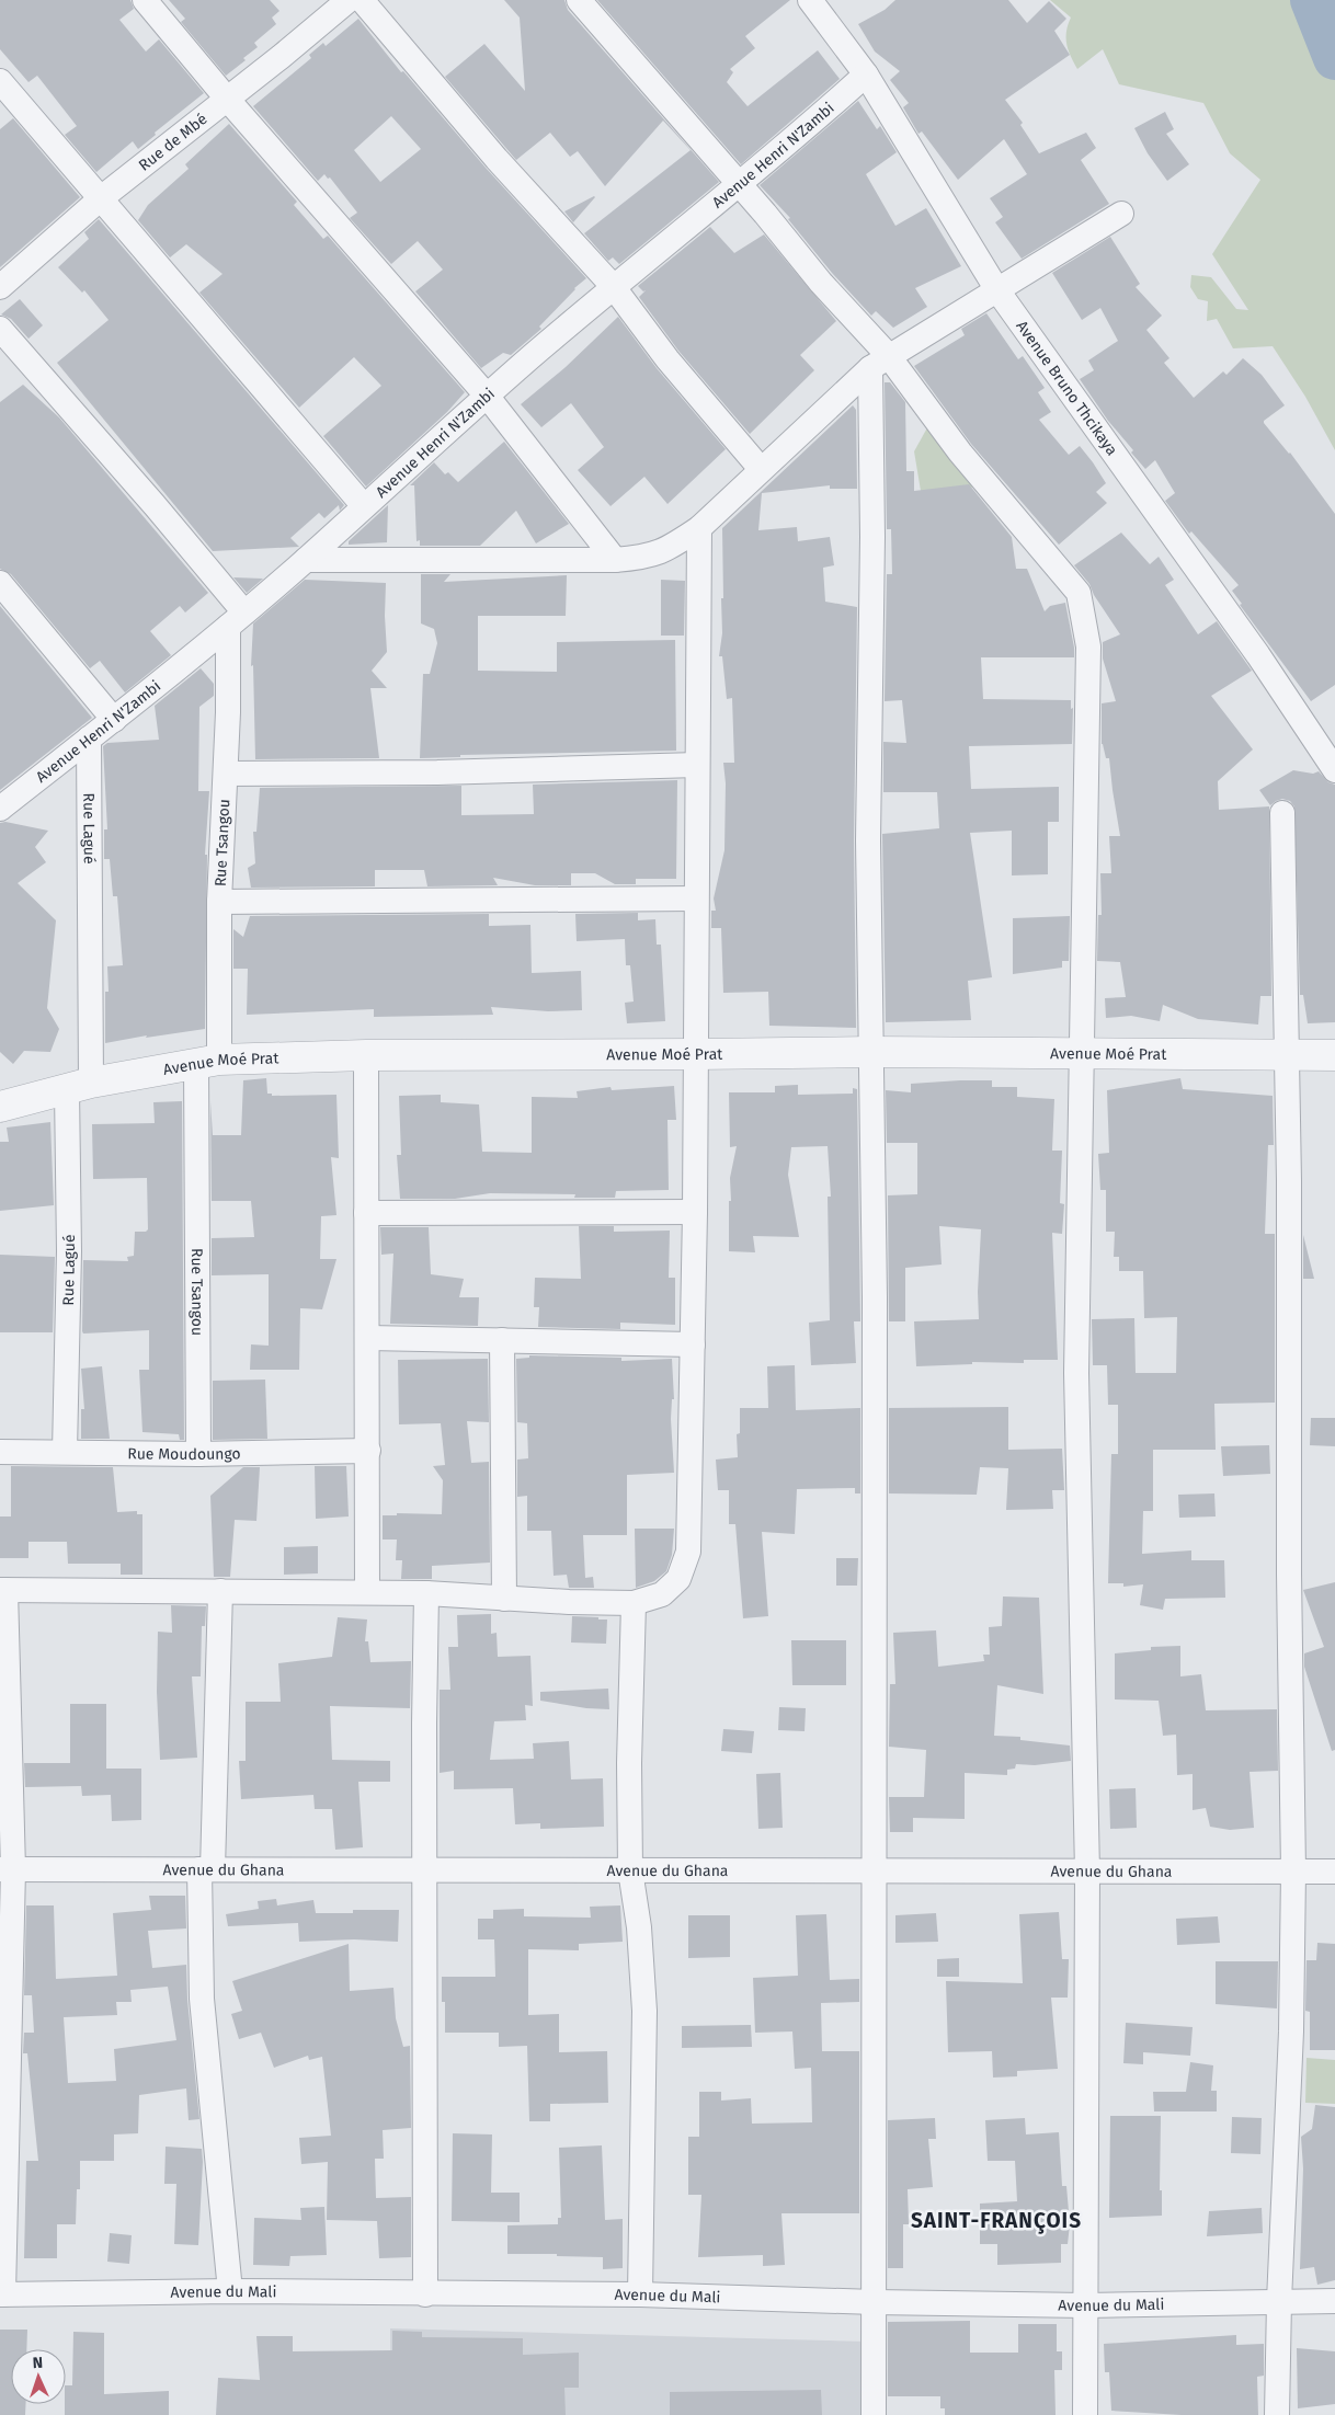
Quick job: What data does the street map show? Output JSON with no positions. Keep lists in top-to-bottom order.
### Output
{
  "streets": {
    "street": [
      "Rue de Mbé",
      "Avenue Henri N'Zambi",
      "Avenue Bruno Thcikaya",
      "Rue Lagué",
      "Rue Tsangou",
      "Avenue Moé Prat",
      "Rue Moudoungo",
      "Avenue du Ghana",
      "Avenue du Mali"
    ]
  },
  "crossings": [
    ["Avenue Henri N'Zambi", "Avenue Bruno Thcikaya"],
    ["Avenue Henri N'Zambi", "Rue Lagué"],
    ["Avenue Henri N'Zambi", "Rue Tsangou"],
    ["Rue Lagué", "Avenue Moé Prat"],
    ["Rue Lagué", "Rue Moudoungo"],
    ["Rue Tsangou", "Avenue Moé Prat"],
    ["Rue Tsangou", "Rue Moudoungo"]
  ],
  "districts": ["SAINT-FRANÇOIS"],
  "north": "top"
}
